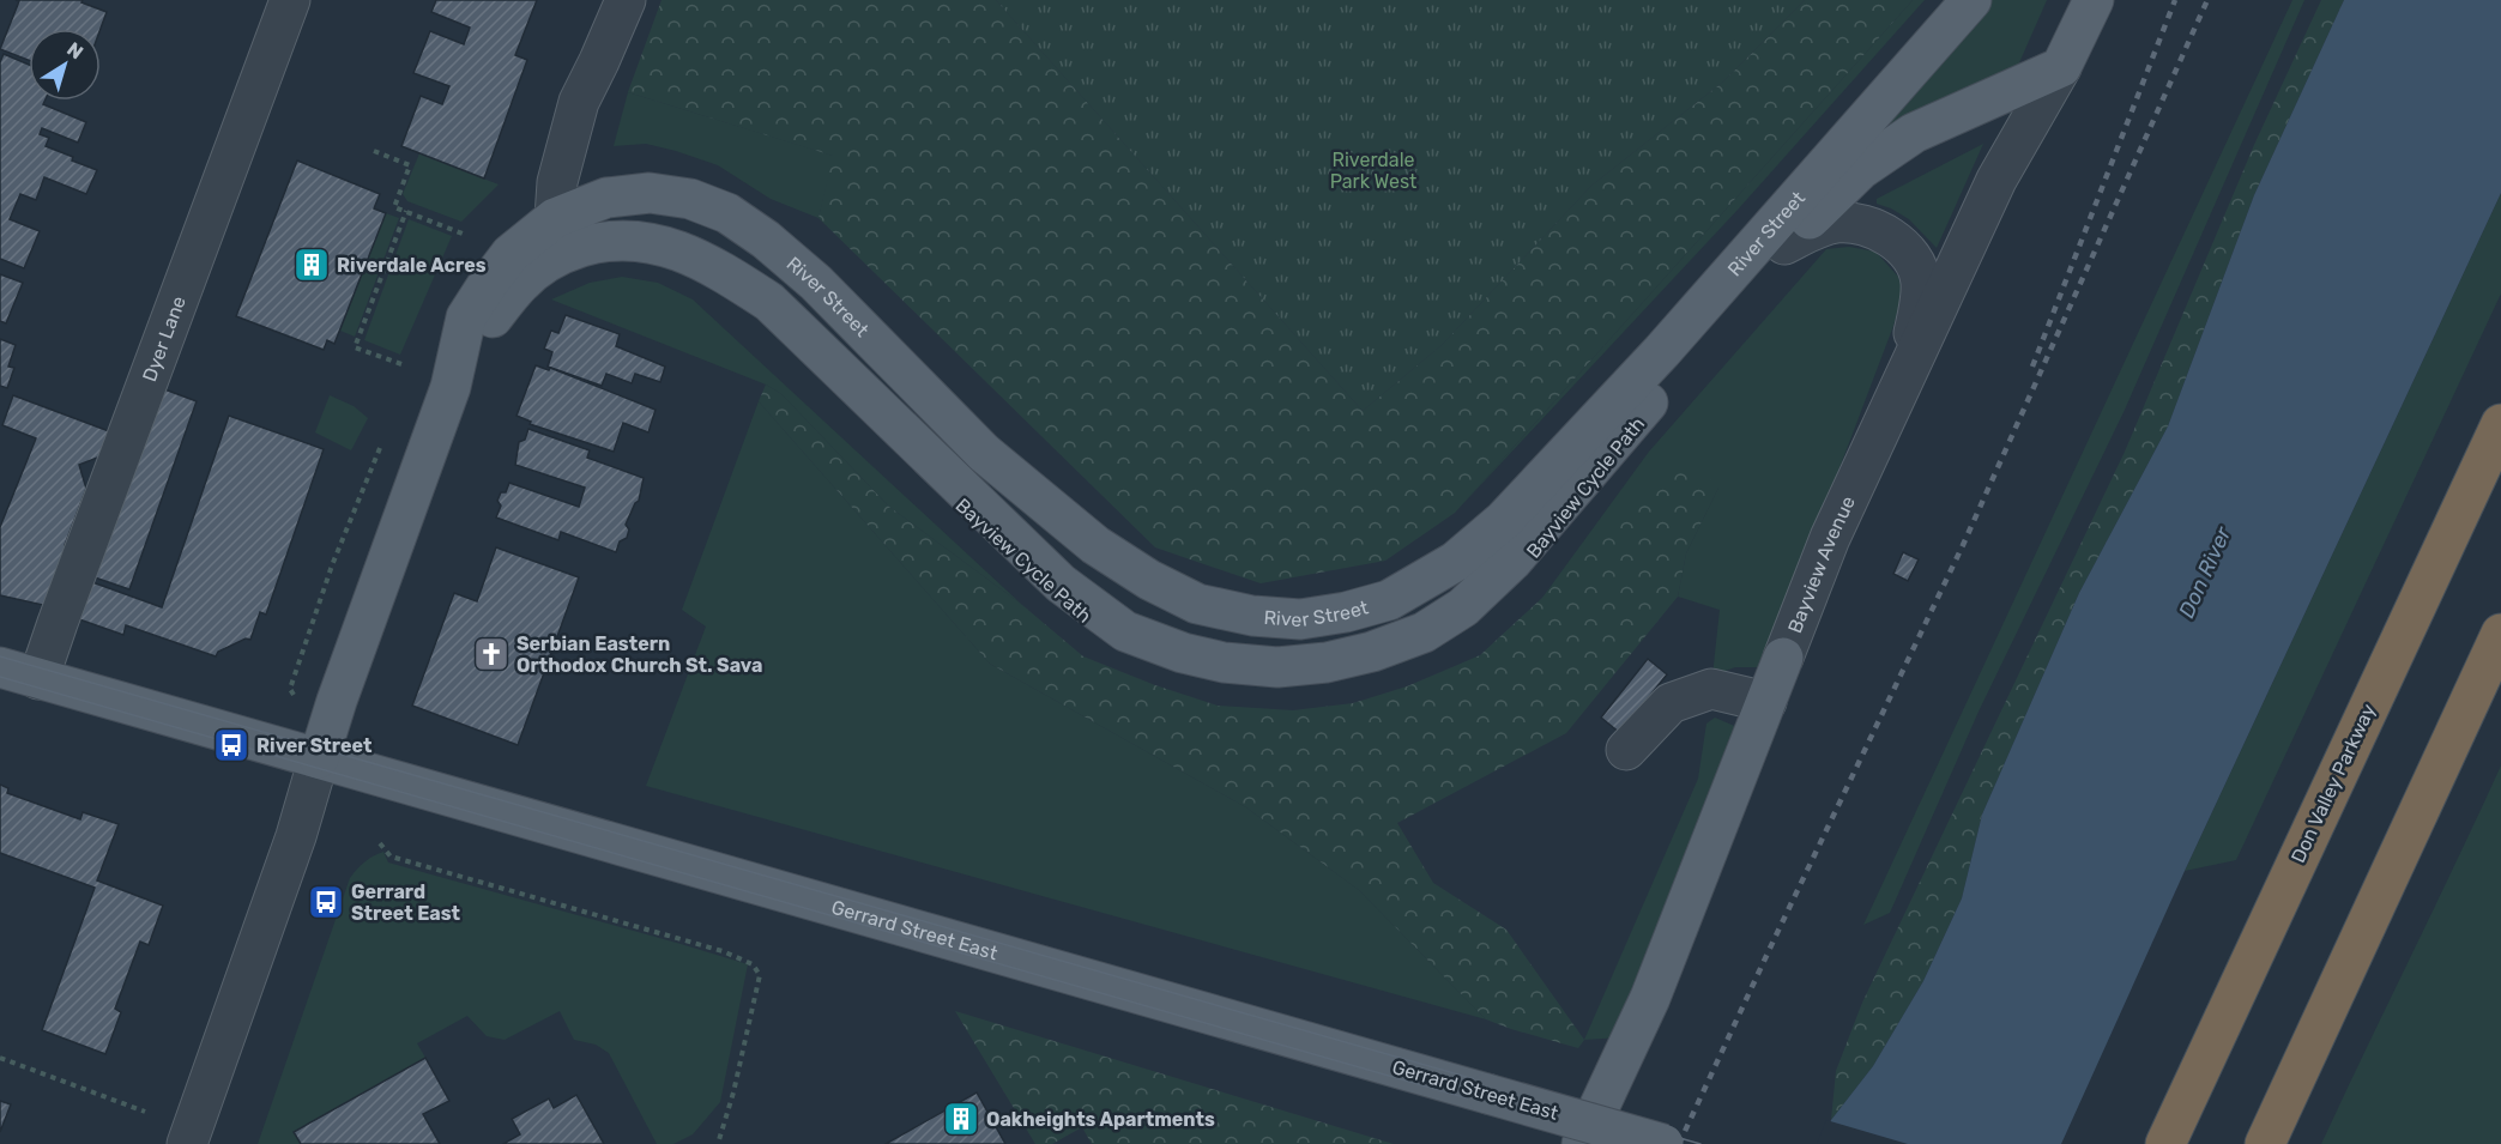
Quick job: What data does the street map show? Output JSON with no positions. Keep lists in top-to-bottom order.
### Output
{
  "streets": {
    "highway": ["Don Valley Parkway"],
    "main road": ["River Street", "Bayview Avenue", "Gerrard Street East"],
    "street": ["Dyer Lane"]
  },
  "crossings": [
    ["River Street", "Bayview Avenue"],
    ["River Street", "Gerrard Street East"],
    ["Dyer Lane", "Gerrard Street East"]
  ],
  "water": ["Don River"],
  "parks": ["Riverdale Park West"],
  "places": {
    "building": ["Riverdale Acres", "Oakheights Apartments"],
    "church": ["Serbian Eastern Orthodox Church St. Sava"],
    "bus stop": ["River Street", "Gerrard Street East"]
  },
  "north": "top right"
}
